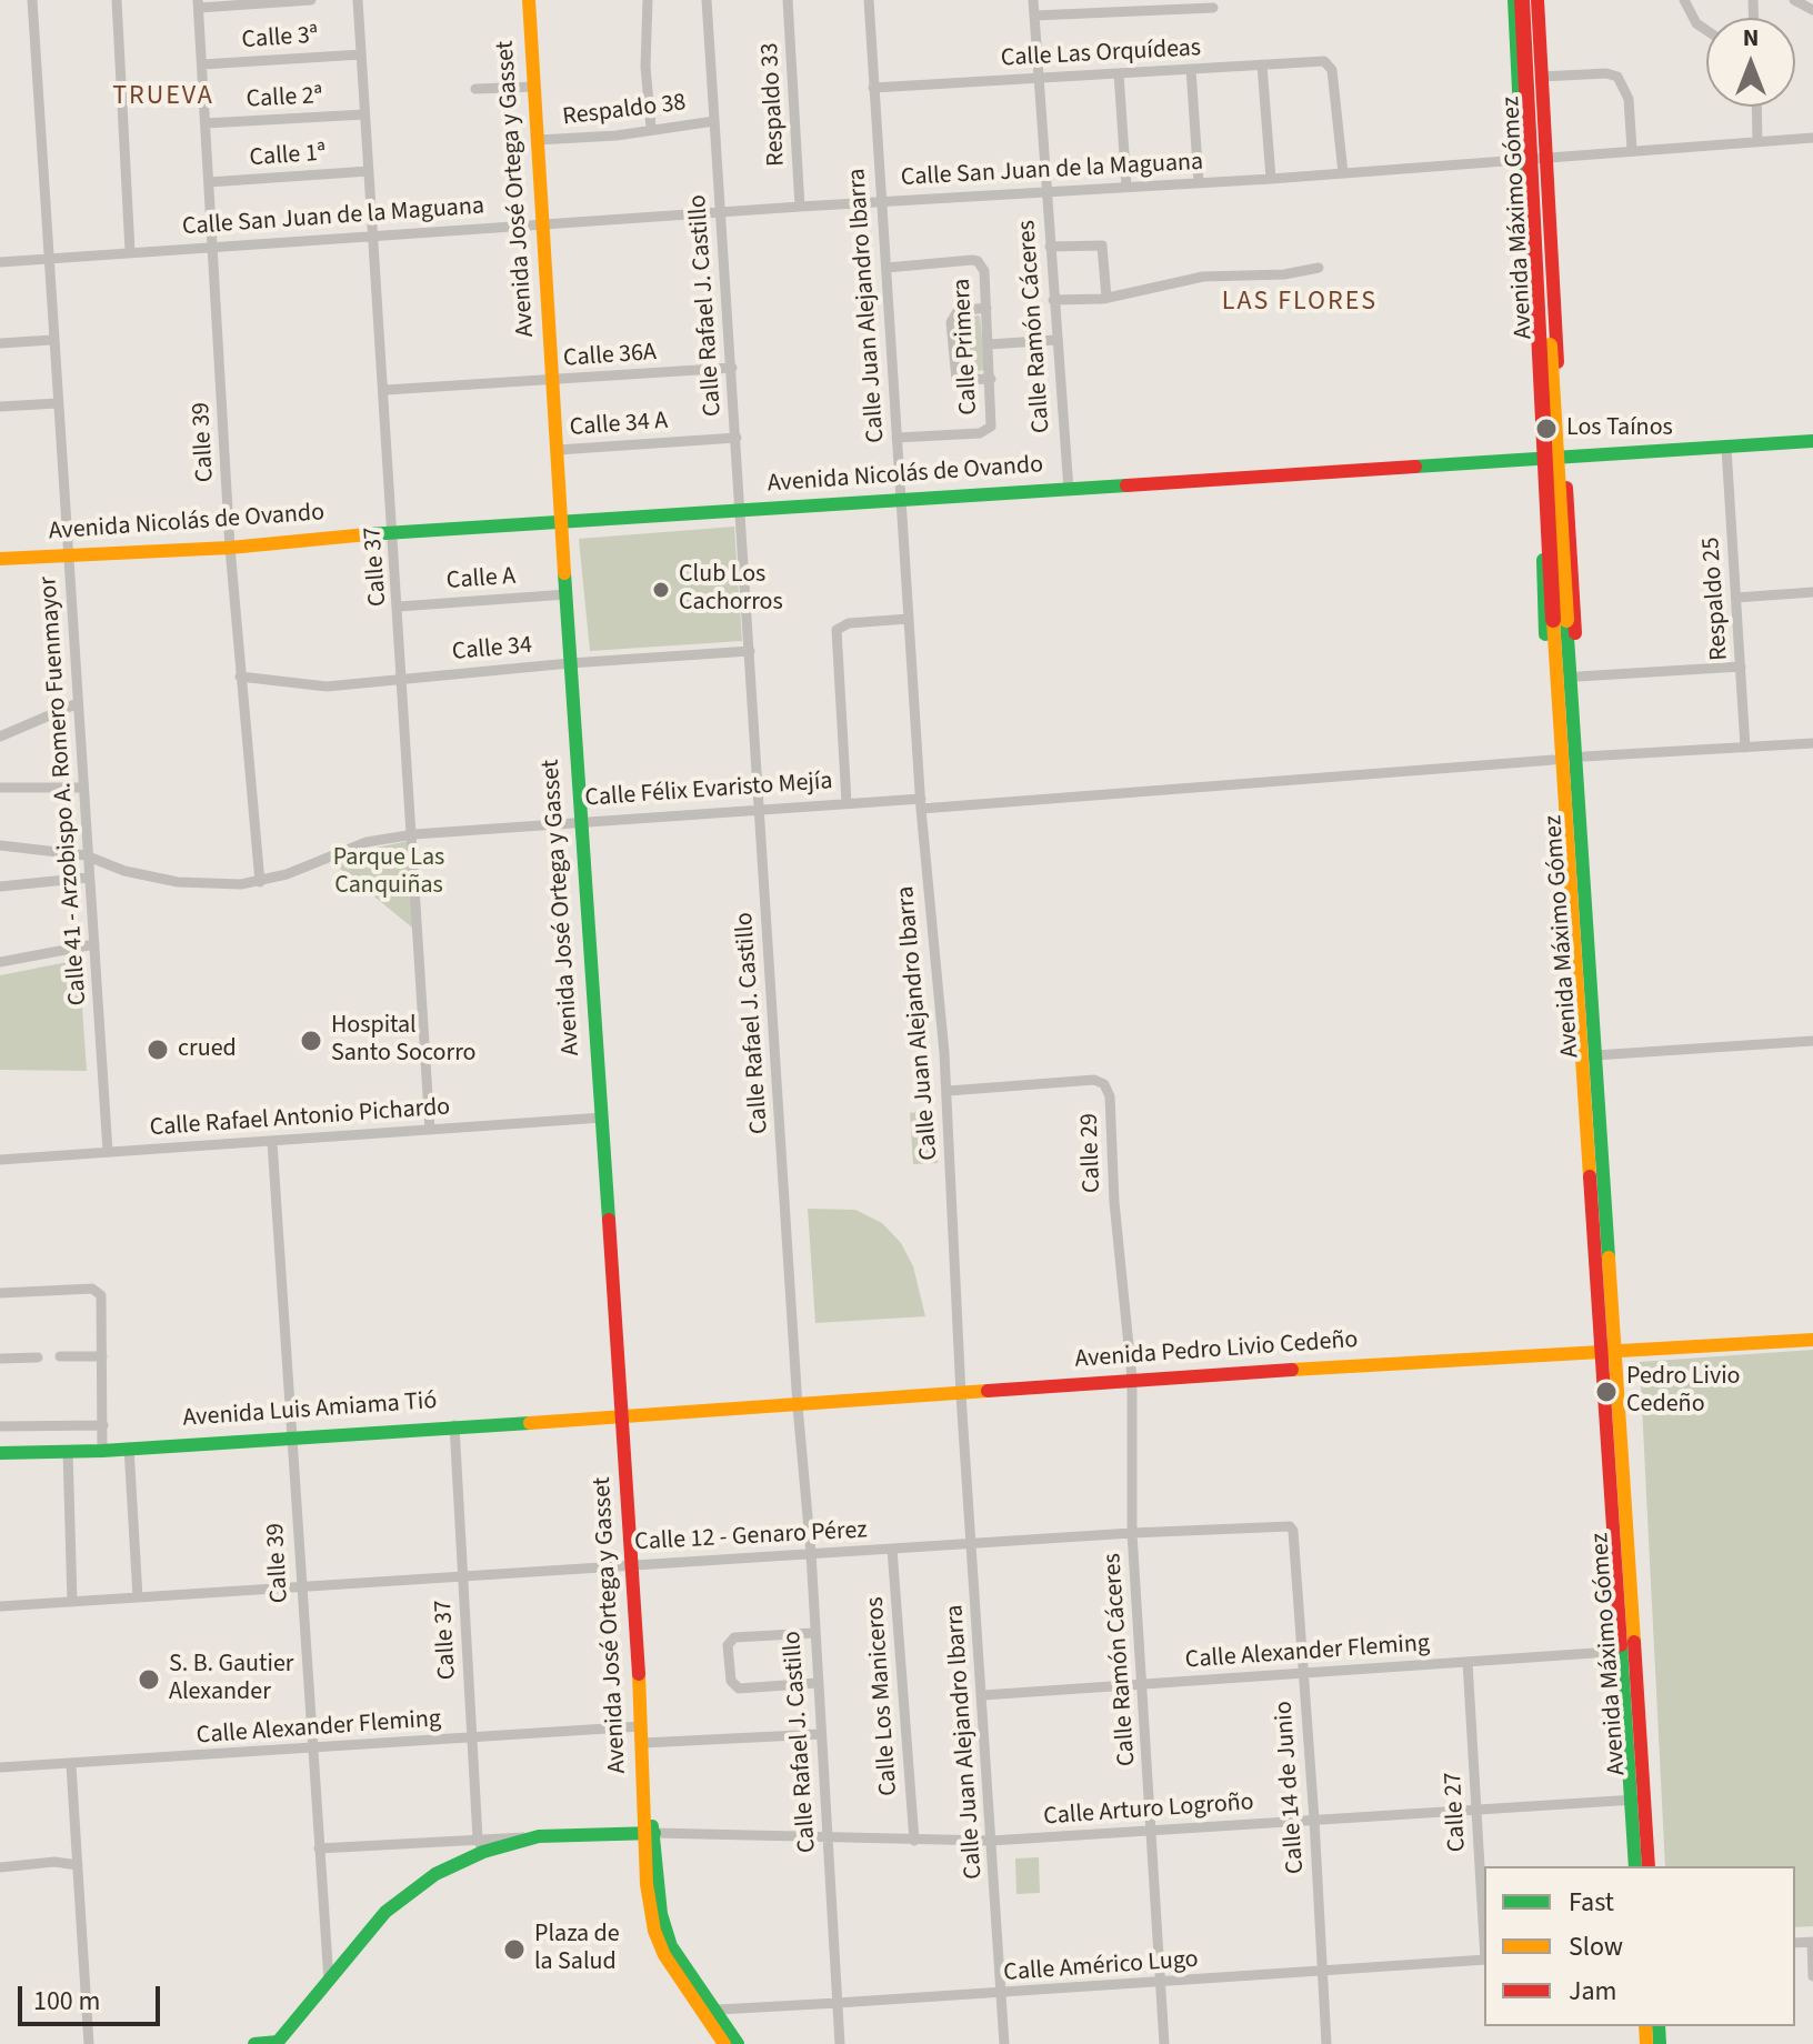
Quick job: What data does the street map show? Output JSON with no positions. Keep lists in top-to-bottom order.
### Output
{
  "streets": {
    "main road": [
      "Avenida José Ortega y Gasset",
      "Avenida Máximo Gómez",
      "Avenida Nicolás de Ovando",
      "Avenida Pedro Livio Cedeño",
      "Avenida Luis Amiama Tió"
    ],
    "street": [
      "Calle 3ª",
      "Calle Las Orquídeas",
      "Calle 2ª",
      "Respaldo 33",
      "Respaldo 38",
      "Calle 1ª",
      "Calle San Juan de la Maguana",
      "Calle Rafael J. Castillo",
      "Calle Juan Alejandro lbarra",
      "Calle Ramón Cáceres",
      "Calle Primera",
      "Calle 36A",
      "Calle 34 A",
      "Calle 39",
      "Calle 37",
      "Calle A",
      "Respaldo 25",
      "Calle 34",
      "Calle 41 - Arzobispo A. Romero Fuenmayor",
      "Calle Félix Evaristo Mejía",
      "Calle Rafael Antonio Pichardo",
      "Calle 29",
      "Calle 12 - Genaro Pérez",
      "Calle Alexander Fleming",
      "Calle Los Maniceros",
      "Calle 14 de Junio",
      "Calle Arturo Logroño",
      "Calle 27",
      "Calle Américo Lugo"
    ]
  },
  "crossings": [
    ["Calle 3ª", "Calle 39"],
    ["Calle 3ª", "Calle 37"],
    ["Calle Las Orquídeas", "Calle San Juan de la Maguana"],
    ["Calle Las Orquídeas", "Calle Juan Alejandro lbarra"],
    ["Calle Las Orquídeas", "Calle Ramón Cáceres"],
    ["Calle 2ª", "Calle 39"],
    ["Calle 2ª", "Calle 37"],
    ["Respaldo 33", "Calle San Juan de la Maguana"],
    ["Respaldo 38", "Avenida José Ortega y Gasset"],
    ["Respaldo 38", "Calle Rafael J. Castillo"],
    ["Calle 1ª", "Calle 39"],
    ["Calle 1ª", "Calle 37"],
    ["Calle San Juan de la Maguana", "Avenida José Ortega y Gasset"],
    ["Calle San Juan de la Maguana", "Calle Rafael J. Castillo"],
    ["Calle San Juan de la Maguana", "Calle Juan Alejandro lbarra"],
    ["Calle San Juan de la Maguana", "Calle Ramón Cáceres"],
    ["Calle San Juan de la Maguana", "Calle 39"],
    ["Calle San Juan de la Maguana", "Calle 37"],
    ["Calle San Juan de la Maguana", "Calle 41 - Arzobispo A. Romero Fuenmayor"],
    ["Avenida José Ortega y Gasset", "Calle 36A"],
    ["Avenida José Ortega y Gasset", "Calle 34 A"],
    ["Avenida José Ortega y Gasset", "Avenida Nicolás de Ovando"],
    ["Avenida José Ortega y Gasset", "Calle A"],
    ["Avenida José Ortega y Gasset", "Calle 34"],
    ["Avenida José Ortega y Gasset", "Calle Félix Evaristo Mejía"],
    ["Avenida José Ortega y Gasset", "Calle Rafael Antonio Pichardo"],
    ["Avenida José Ortega y Gasset", "Avenida Pedro Livio Cedeño"],
    ["Avenida José Ortega y Gasset", "Avenida Luis Amiama Tió"],
    ["Avenida José Ortega y Gasset", "Calle 12 - Genaro Pérez"],
    ["Avenida José Ortega y Gasset", "Calle Alexander Fleming"],
    ["Avenida José Ortega y Gasset", "Calle Arturo Logroño"],
    ["Avenida José Ortega y Gasset", "Calle Américo Lugo"],
    ["Avenida Máximo Gómez", "Avenida Pedro Livio Cedeño"],
    ["Avenida Máximo Gómez", "Calle Alexander Fleming"],
    ["Avenida Máximo Gómez", "Calle Arturo Logroño"],
    ["Calle Rafael J. Castillo", "Calle 36A"],
    ["Calle Rafael J. Castillo", "Calle 34 A"],
    ["Calle Rafael J. Castillo", "Avenida Nicolás de Ovando"],
    ["Calle Rafael J. Castillo", "Calle 34"],
    ["Calle Rafael J. Castillo", "Calle Félix Evaristo Mejía"],
    ["Calle Rafael J. Castillo", "Avenida Pedro Livio Cedeño"],
    ["Calle Rafael J. Castillo", "Calle 12 - Genaro Pérez"],
    ["Calle Rafael J. Castillo", "Calle Alexander Fleming"],
    ["Calle Rafael J. Castillo", "Calle Arturo Logroño"],
    ["Calle Rafael J. Castillo", "Calle Américo Lugo"],
    ["Calle Juan Alejandro lbarra", "Calle Primera"],
    ["Calle Juan Alejandro lbarra", "Avenida Nicolás de Ovando"],
    ["Calle Juan Alejandro lbarra", "Calle Félix Evaristo Mejía"],
    ["Calle Juan Alejandro lbarra", "Calle 29"],
    ["Calle Juan Alejandro lbarra", "Avenida Pedro Livio Cedeño"],
    ["Calle Juan Alejandro lbarra", "Calle 12 - Genaro Pérez"],
    ["Calle Juan Alejandro lbarra", "Calle Alexander Fleming"],
    ["Calle Juan Alejandro lbarra", "Calle Arturo Logroño"],
    ["Calle Juan Alejandro lbarra", "Calle Américo Lugo"],
    ["Calle Ramón Cáceres", "Avenida Nicolás de Ovando"],
    ["Calle Ramón Cáceres", "Calle 29"],
    ["Calle Ramón Cáceres", "Avenida Pedro Livio Cedeño"],
    ["Calle Ramón Cáceres", "Calle 12 - Genaro Pérez"],
    ["Calle Ramón Cáceres", "Calle Alexander Fleming"],
    ["Calle Ramón Cáceres", "Calle Arturo Logroño"],
    ["Calle Ramón Cáceres", "Calle Américo Lugo"],
    ["Calle 36A", "Calle 37"],
    ["Calle 39", "Avenida Nicolás de Ovando"],
    ["Calle 39", "Calle 34"],
    ["Calle 39", "Calle Félix Evaristo Mejía"],
    ["Calle 39", "Calle Rafael Antonio Pichardo"],
    ["Calle 39", "Avenida Luis Amiama Tió"],
    ["Calle 39", "Calle 12 - Genaro Pérez"],
    ["Calle 39", "Calle Alexander Fleming"],
    ["Avenida Nicolás de Ovando", "Calle 37"],
    ["Avenida Nicolás de Ovando", "Respaldo 25"],
    ["Avenida Nicolás de Ovando", "Calle 41 - Arzobispo A. Romero Fuenmayor"],
    ["Calle 37", "Calle A"],
    ["Calle 37", "Calle 34"],
    ["Calle 37", "Calle Félix Evaristo Mejía"],
    ["Calle 37", "Calle Rafael Antonio Pichardo"],
    ["Calle 37", "Avenida Luis Amiama Tió"],
    ["Calle 37", "Calle 12 - Genaro Pérez"],
    ["Calle 37", "Calle Alexander Fleming"],
    ["Calle 41 - Arzobispo A. Romero Fuenmayor", "Calle Félix Evaristo Mejía"],
    ["Calle 41 - Arzobispo A. Romero Fuenmayor", "Calle Rafael Antonio Pichardo"],
    ["Calle 29", "Avenida Pedro Livio Cedeño"],
    ["Avenida Pedro Livio Cedeño", "Avenida Luis Amiama Tió"],
    ["Calle 12 - Genaro Pérez", "Calle Los Maniceros"],
    ["Calle 12 - Genaro Pérez", "Calle 14 de Junio"],
    ["Calle Alexander Fleming", "Calle 14 de Junio"],
    ["Calle Alexander Fleming", "Calle 27"],
    ["Calle Los Maniceros", "Calle Arturo Logroño"],
    ["Calle 14 de Junio", "Calle Arturo Logroño"],
    ["Calle 14 de Junio", "Calle Américo Lugo"],
    ["Calle Arturo Logroño", "Calle 27"]
  ],
  "districts": ["TRUEVA", "LAS FLORES"],
  "parks": ["Parque Las Canquiñas"],
  "places": [
    "Los Taínos",
    "Club Los Cachorros",
    "Hospital Santo Socorro",
    "crued",
    "Pedro Livio Cedeño",
    "S. B. Gautier Alexander",
    "Plaza de la Salud"
  ],
  "legend": ["Fast", "Slow", "Jam"],
  "scale_bar": "100 m",
  "north": "top"
}
